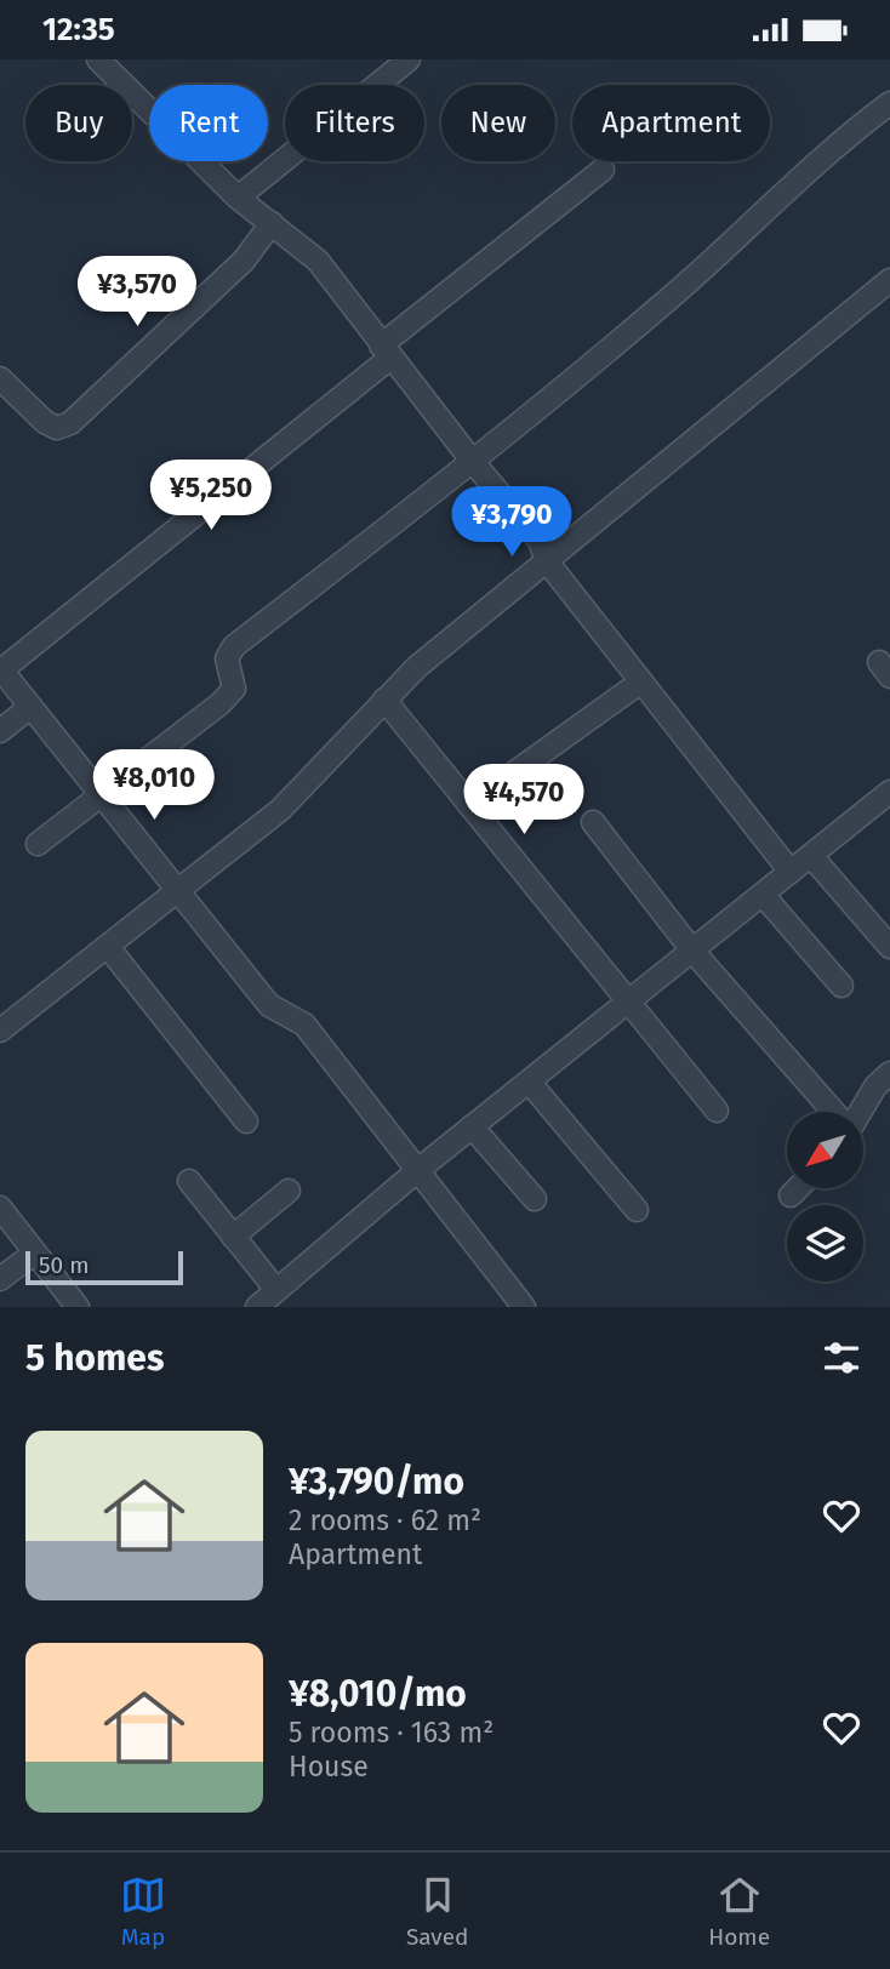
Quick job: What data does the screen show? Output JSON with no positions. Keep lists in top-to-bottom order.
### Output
{
  "scale_bar": "50 m",
  "north": "bottom left",
  "page": {
    "status": "12:35",
    "chip": [
      "Buy",
      "Rent",
      "Filters",
      "New",
      "Apartment"
    ],
    "price": [
      "¥3,570",
      "¥5,250",
      "¥3,790",
      "¥8,010",
      "¥4,570"
    ],
    "scale": "50 m",
    "heading": "5 homes",
    "list": [
      {
        "name": "¥3,790/mo",
        "note": "2 rooms · 62 m² · Apartment"
      },
      {
        "name": "¥8,010/mo",
        "note": "5 rooms · 163 m² · House"
      }
    ],
    "tabs": ["Map", "Saved", "Home"]
  }
}
